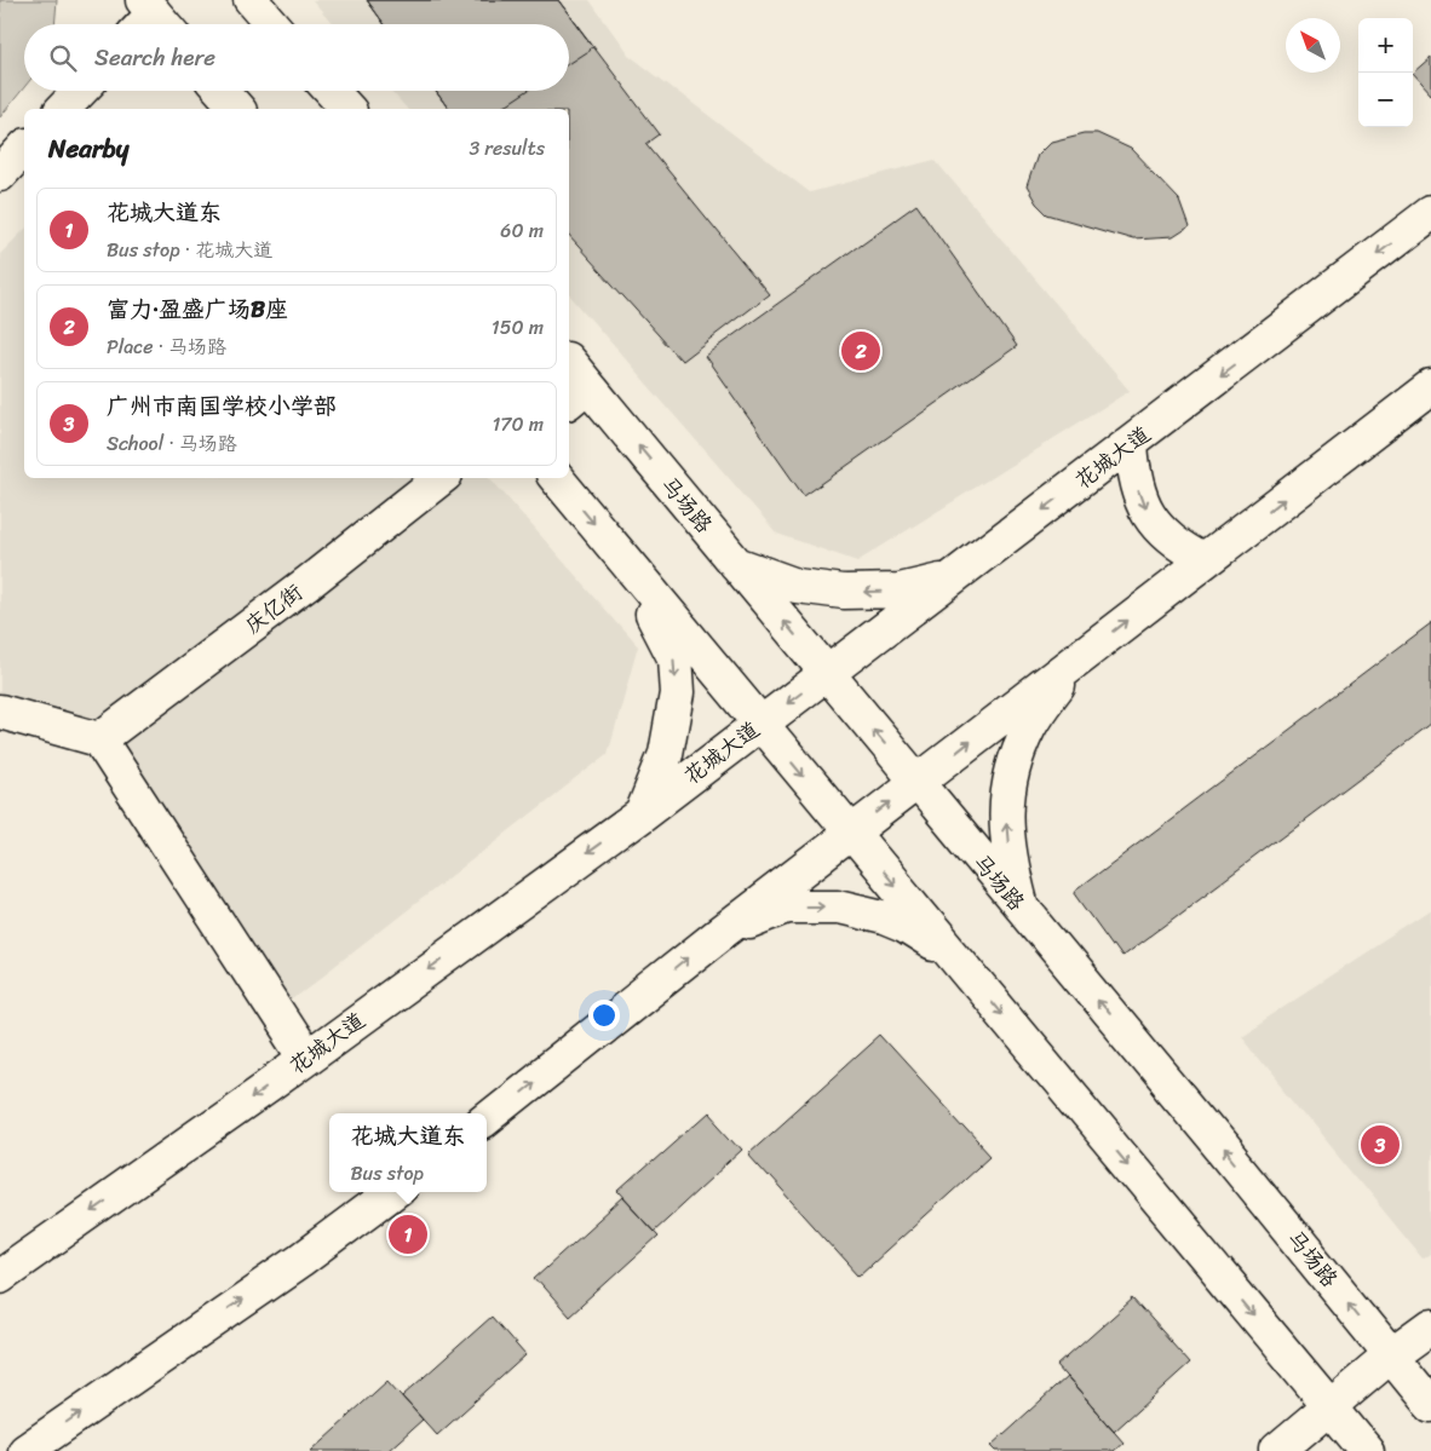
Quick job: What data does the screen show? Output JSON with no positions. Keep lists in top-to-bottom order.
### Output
{
  "streets": {
    "main road": ["花城大道", "马场路", "庆亿街"]
  },
  "crossings": [
    ["花城大道", "马场路"]
  ],
  "north": "top left",
  "page": {
    "map_buttons": ["+", "−"],
    "search": "Search here",
    "heading": ["Nearby", "3 results"],
    "list": [
      {
        "mark": "1",
        "name": "花城大道东",
        "note": "Bus stop · 花城大道",
        "value": "60 m"
      },
      {
        "mark": "2",
        "name": "富力·盈盛广场B座",
        "note": "Place · 马场路",
        "value": "150 m"
      },
      {
        "mark": "3",
        "name": "广州市南国学校小学部",
        "note": "School · 马场路",
        "value": "170 m"
      }
    ],
    "pins": ["2", "3", "1"],
    "popup": ["花城大道东", "Bus stop"]
  }
}
